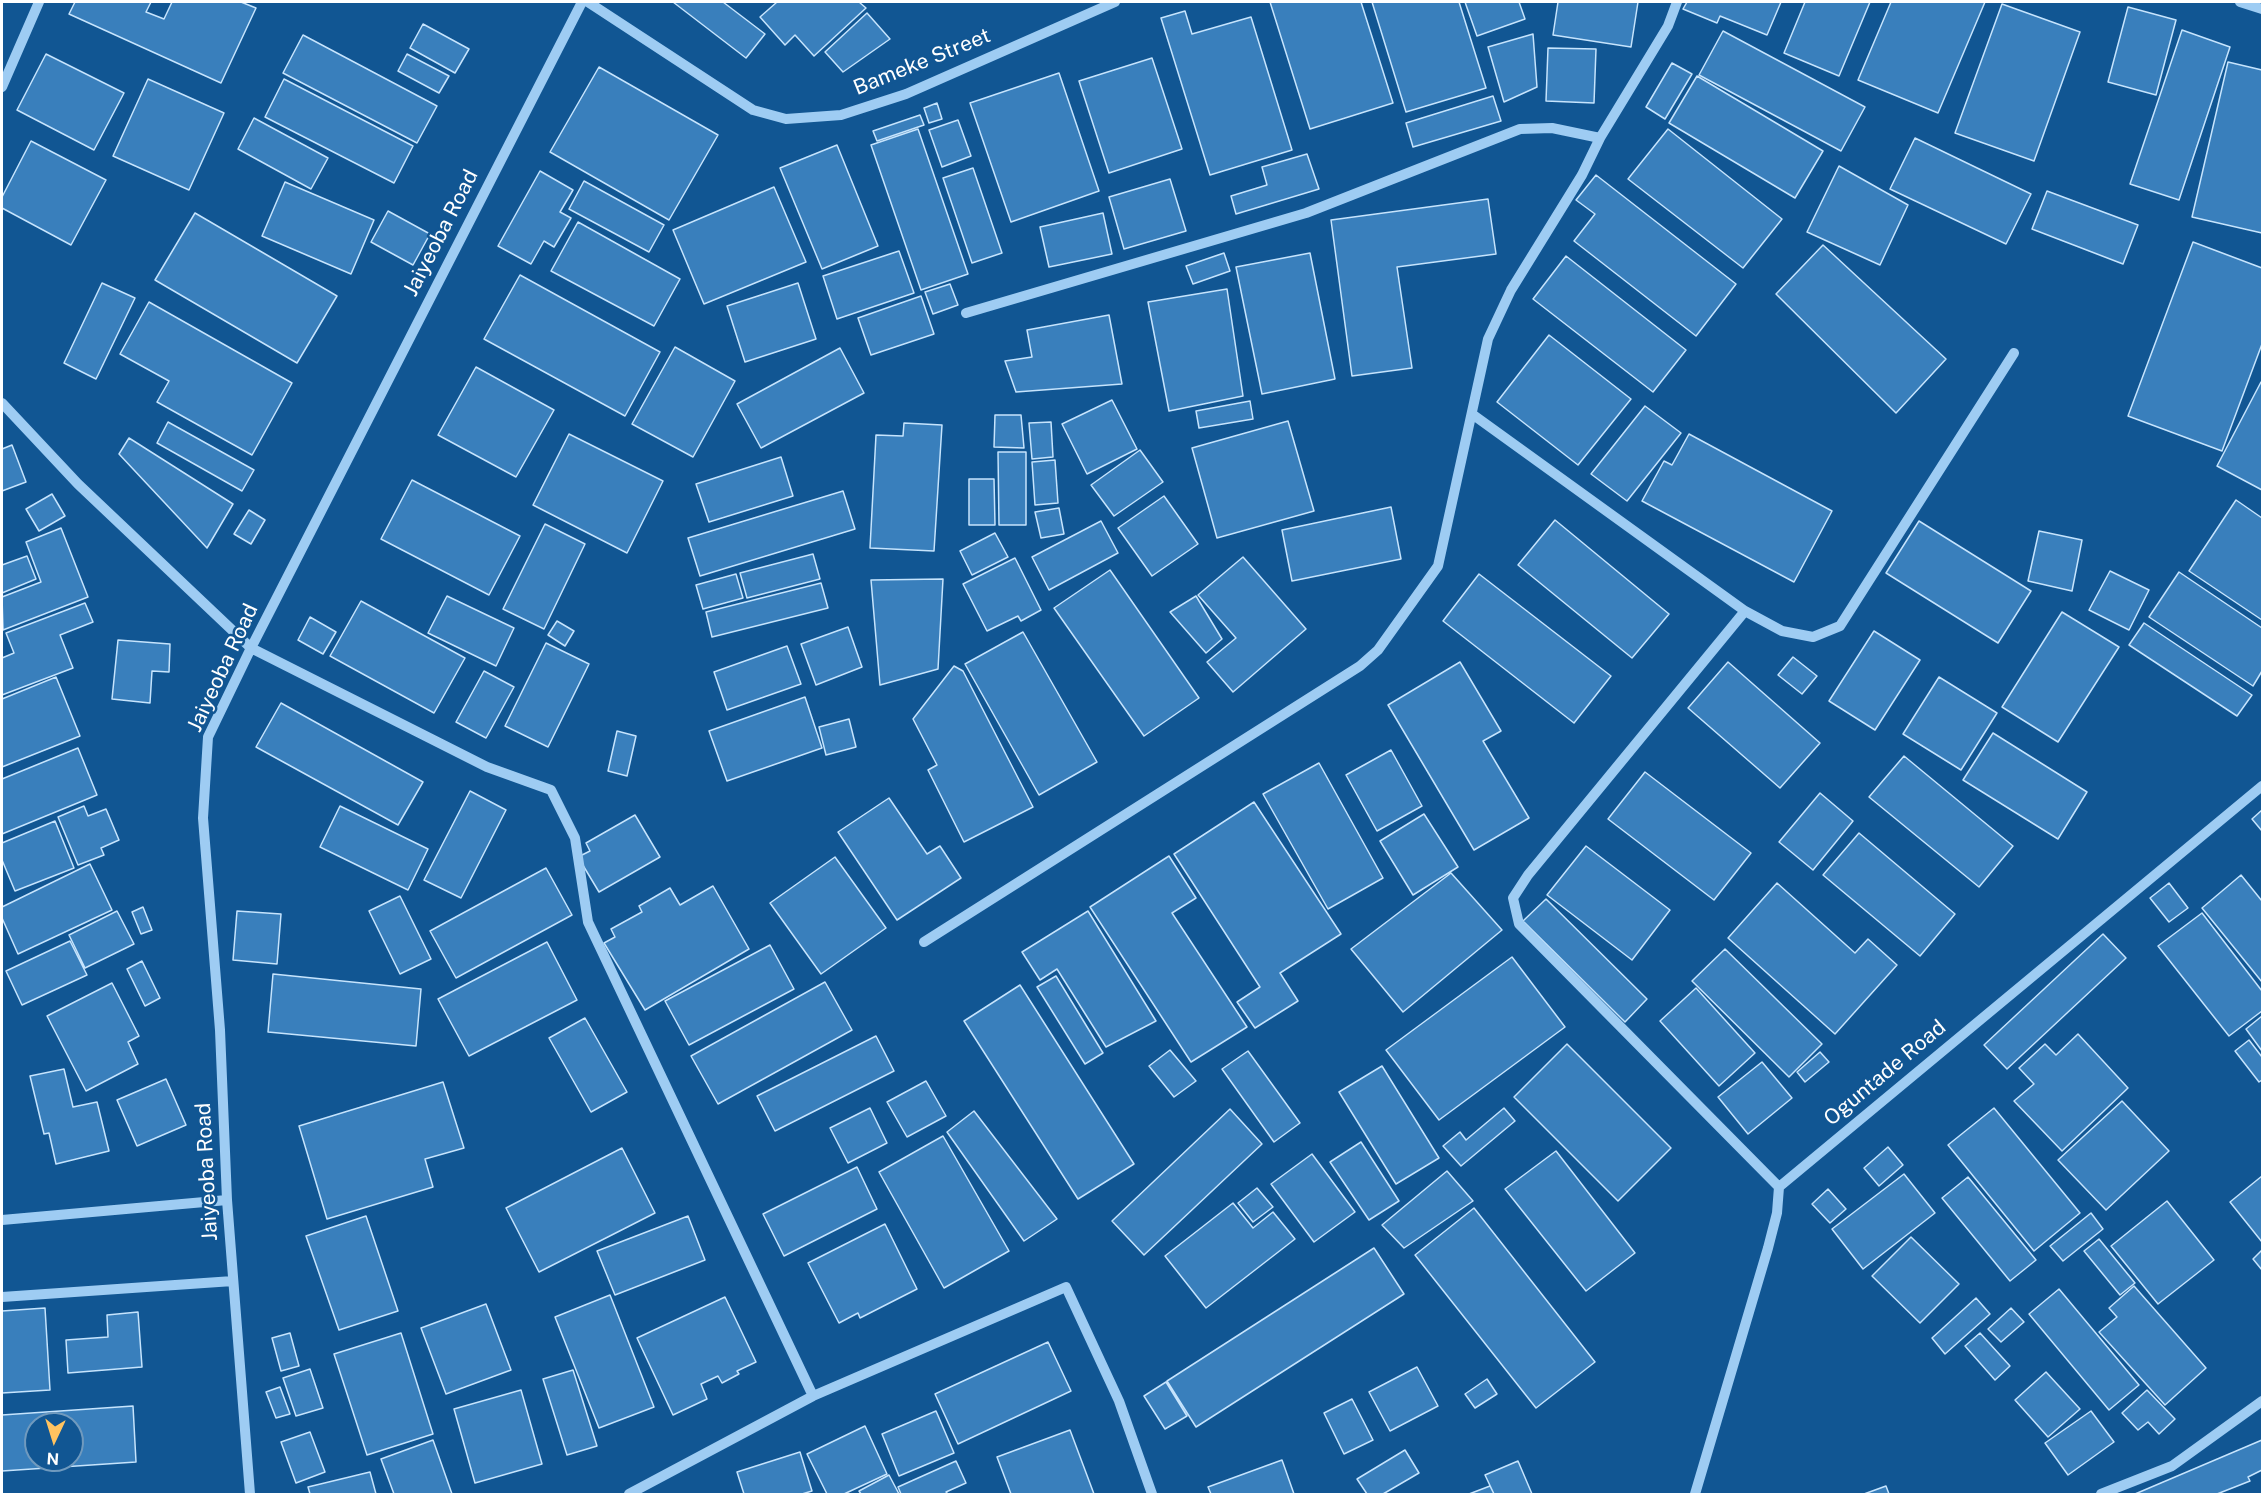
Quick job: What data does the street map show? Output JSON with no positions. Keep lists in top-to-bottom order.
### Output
{
  "streets": {
    "street": ["Bameke Street", "Jaiyeoba Road", "Oguntade Road"]
  },
  "north": "bottom"
}
